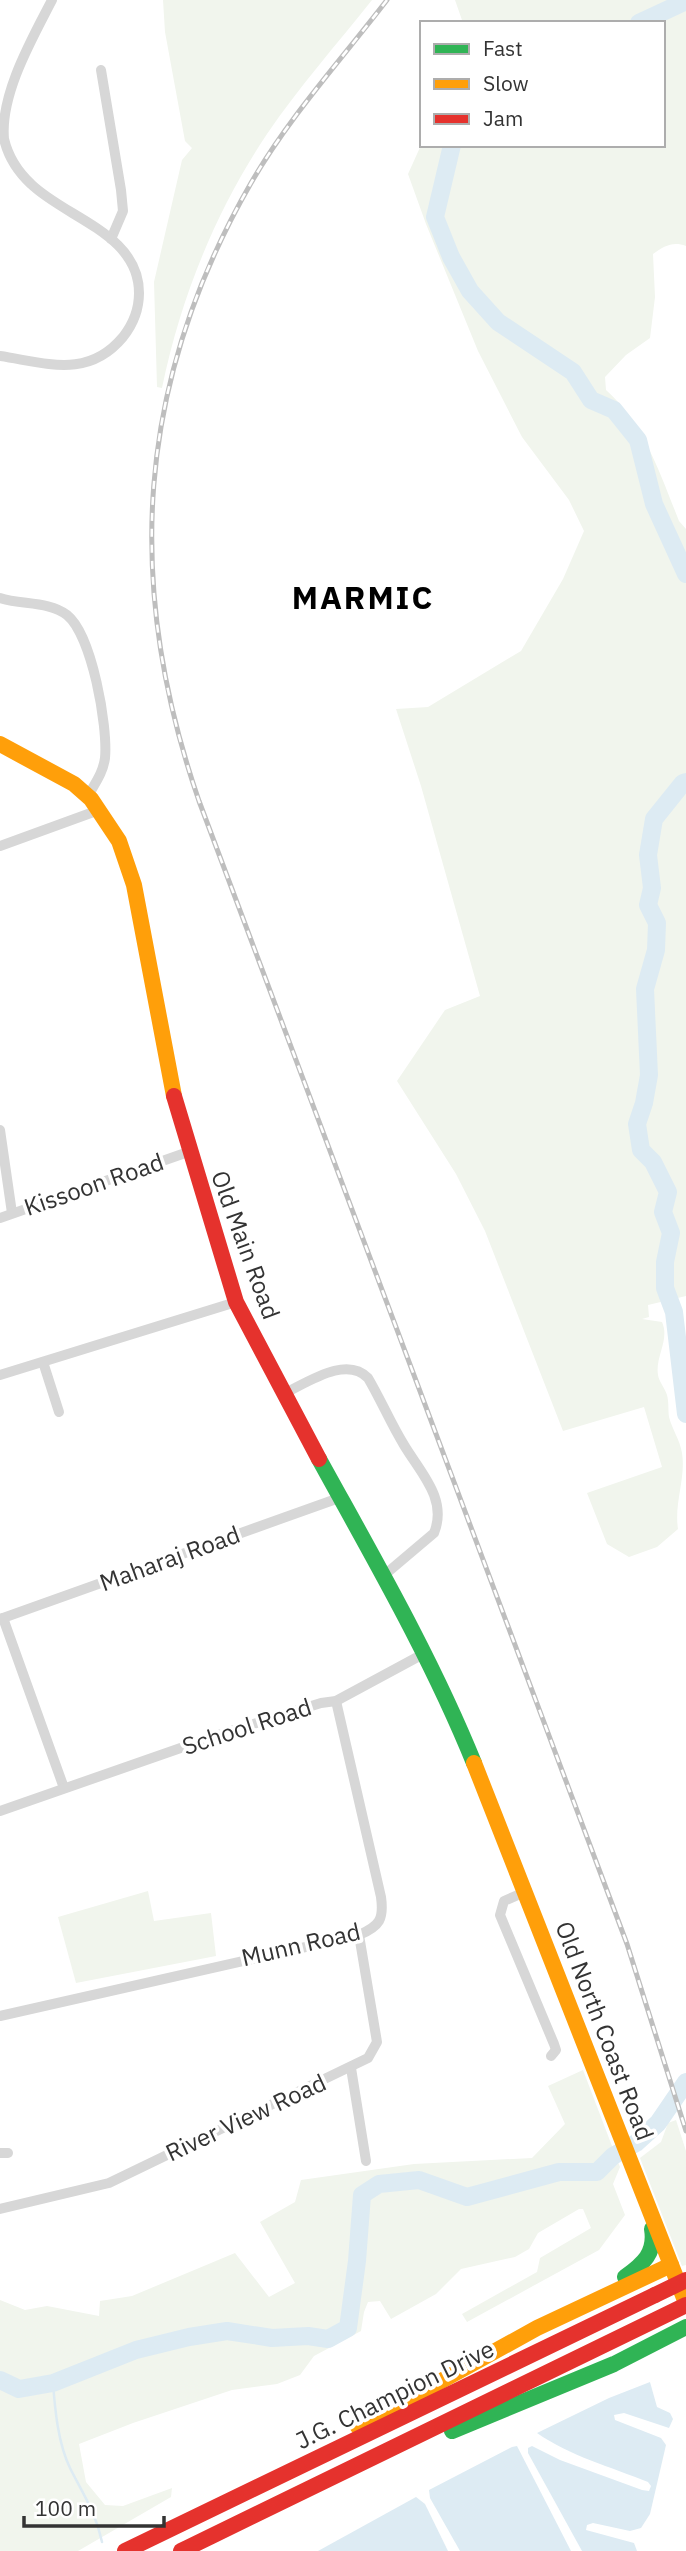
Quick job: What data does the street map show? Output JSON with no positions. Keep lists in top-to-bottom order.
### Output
{
  "streets": {
    "street": [
      "Kissoon Road",
      "Old Main Road",
      "Maharaj Road",
      "School Road",
      "Munn Road",
      "Old North Coast Road",
      "River View Road",
      "J.G. Champion Drive"
    ]
  },
  "crossings": [
    ["Kissoon Road", "Old Main Road"],
    ["Old Main Road", "Maharaj Road"],
    ["Old Main Road", "School Road"],
    ["Old Main Road", "Old North Coast Road"],
    ["School Road", "Munn Road"],
    ["Munn Road", "River View Road"],
    ["Old North Coast Road", "J.G. Champion Drive"]
  ],
  "districts": ["MARMIC"],
  "legend": ["Fast", "Slow", "Jam"],
  "scale_bar": "100 m"
}
